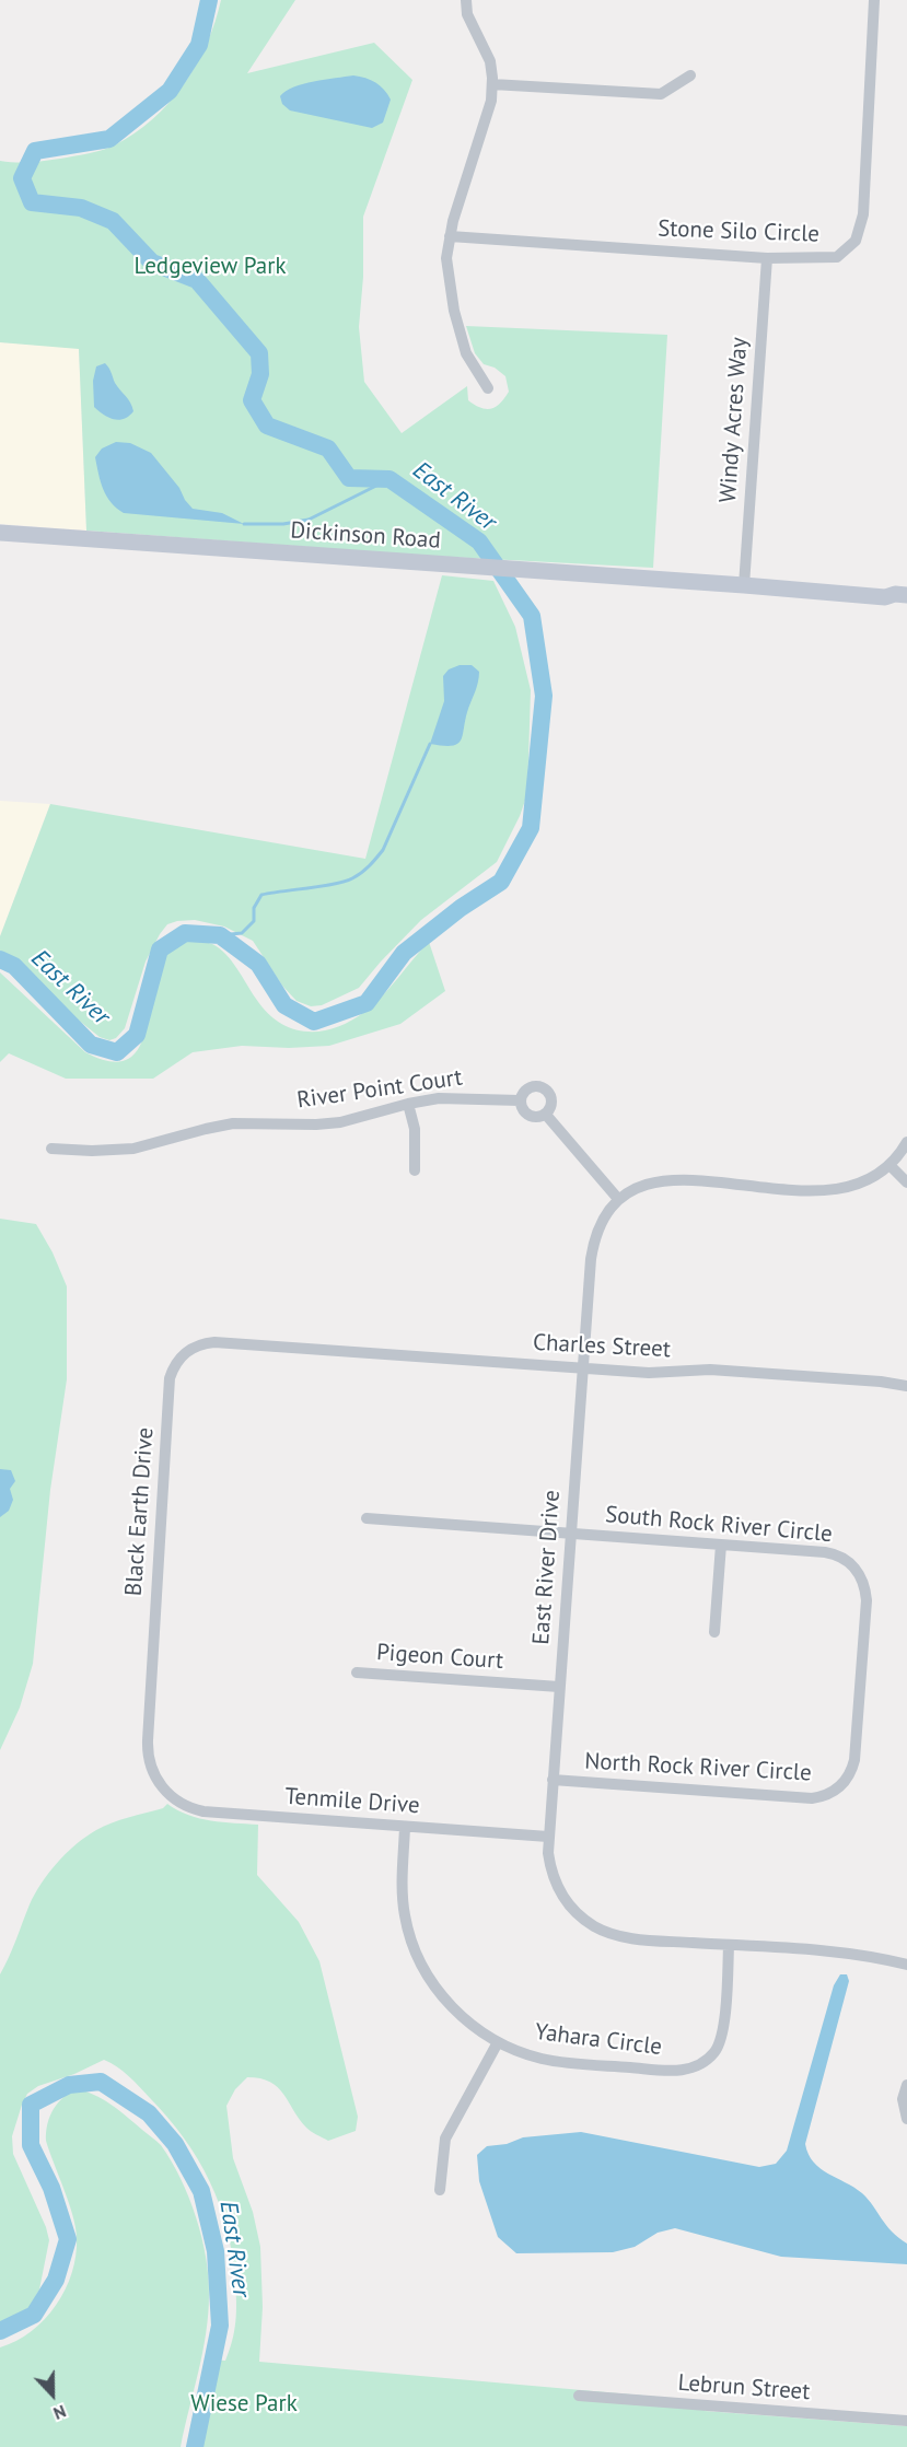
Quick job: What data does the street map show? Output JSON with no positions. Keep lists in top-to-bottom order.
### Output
{
  "streets": {
    "street": [
      "Stone Silo Circle",
      "Windy Acres Way",
      "Dickinson Road",
      "River Point Court",
      "Charles Street",
      "Black Earth Drive",
      "South Rock River Circle",
      "East River Drive",
      "Pigeon Court",
      "North Rock River Circle",
      "Tenmile Drive",
      "Yahara Circle",
      "Lebrun Street"
    ]
  },
  "crossings": [
    ["Stone Silo Circle", "Windy Acres Way"],
    ["Windy Acres Way", "Dickinson Road"],
    ["Charles Street", "Black Earth Drive"],
    ["Charles Street", "East River Drive"],
    ["Black Earth Drive", "Tenmile Drive"],
    ["South Rock River Circle", "East River Drive"],
    ["South Rock River Circle", "North Rock River Circle"],
    ["East River Drive", "Pigeon Court"],
    ["East River Drive", "North Rock River Circle"],
    ["East River Drive", "Tenmile Drive"],
    ["East River Drive", "Yahara Circle"],
    ["Tenmile Drive", "Yahara Circle"]
  ],
  "water": ["East River"],
  "parks": ["Ledgeview Park", "Wiese Park"],
  "north": "bottom"
}
